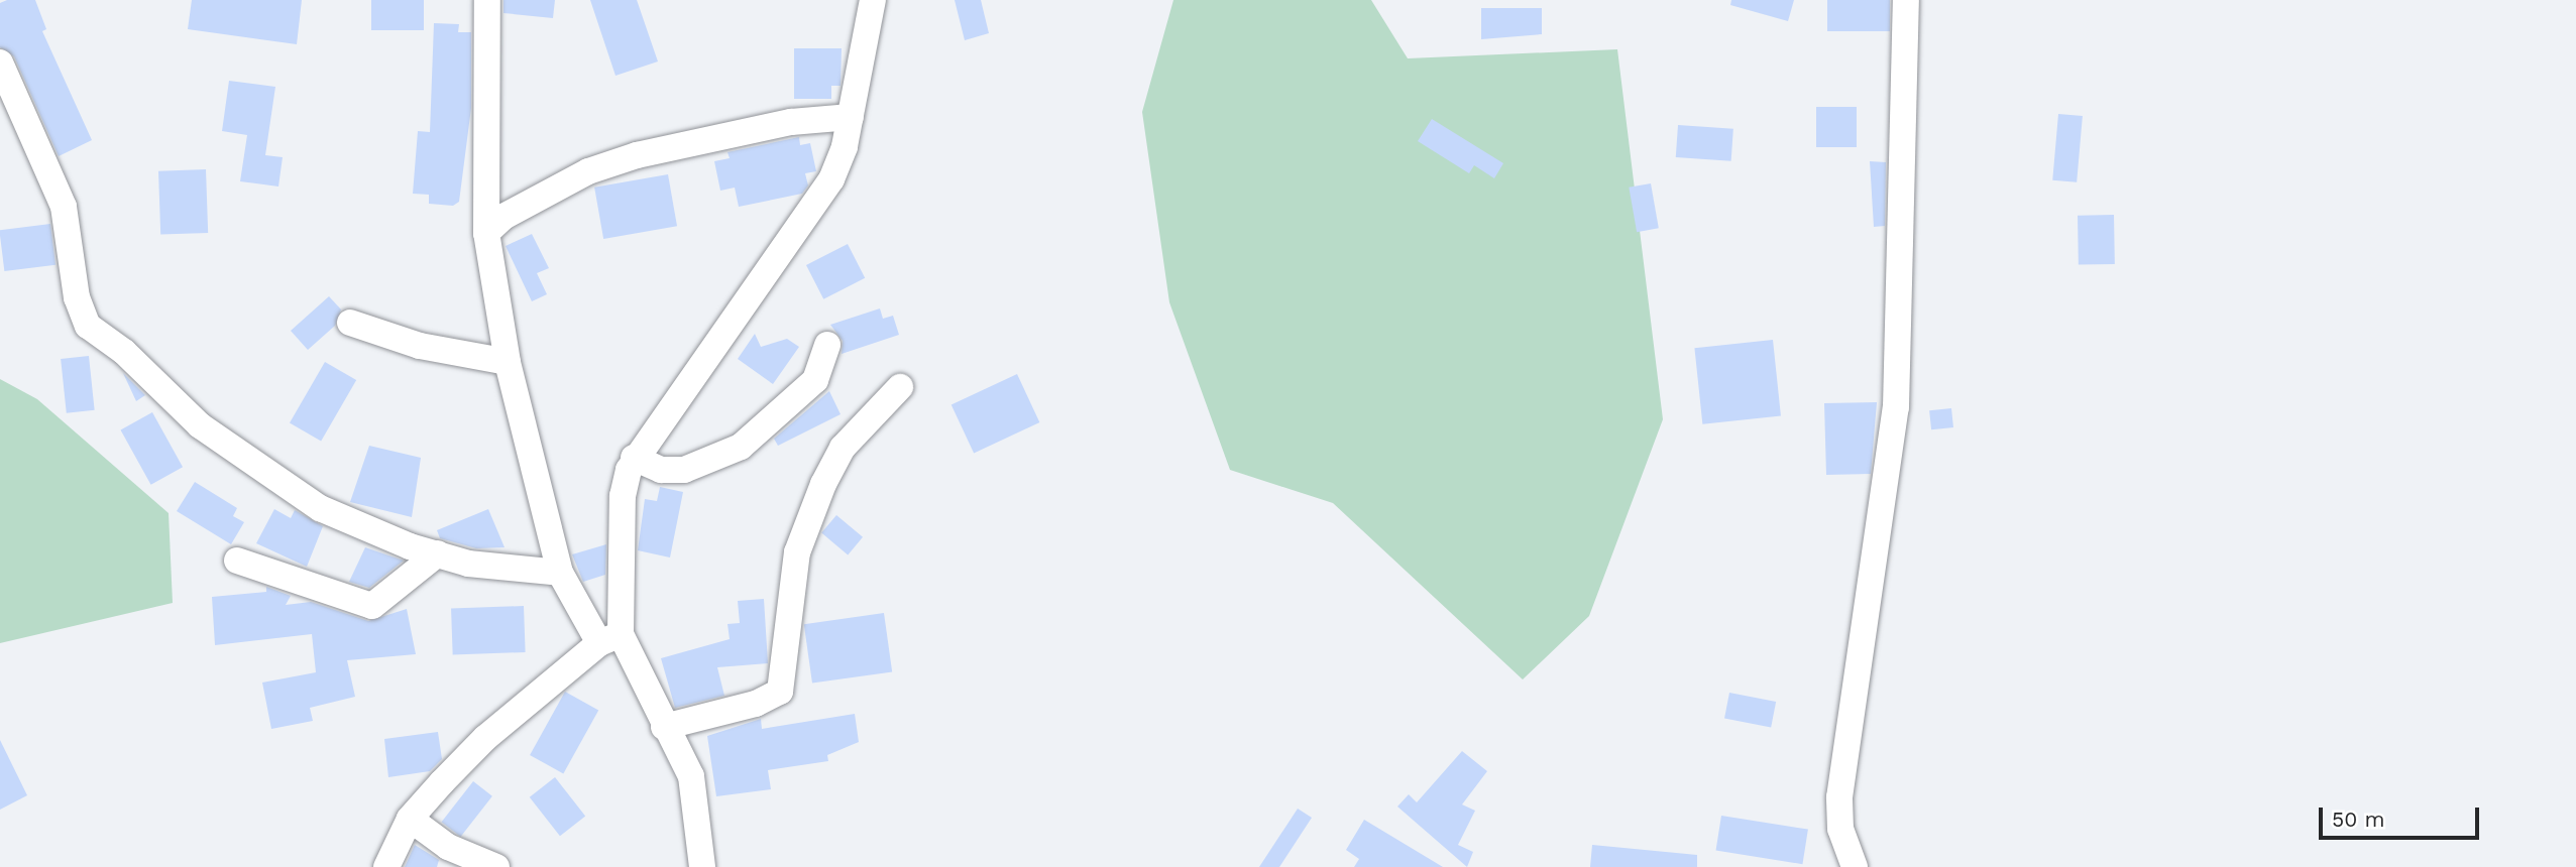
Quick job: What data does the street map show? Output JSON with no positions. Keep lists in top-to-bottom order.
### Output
{
  "scale_bar": "50 m"
}
